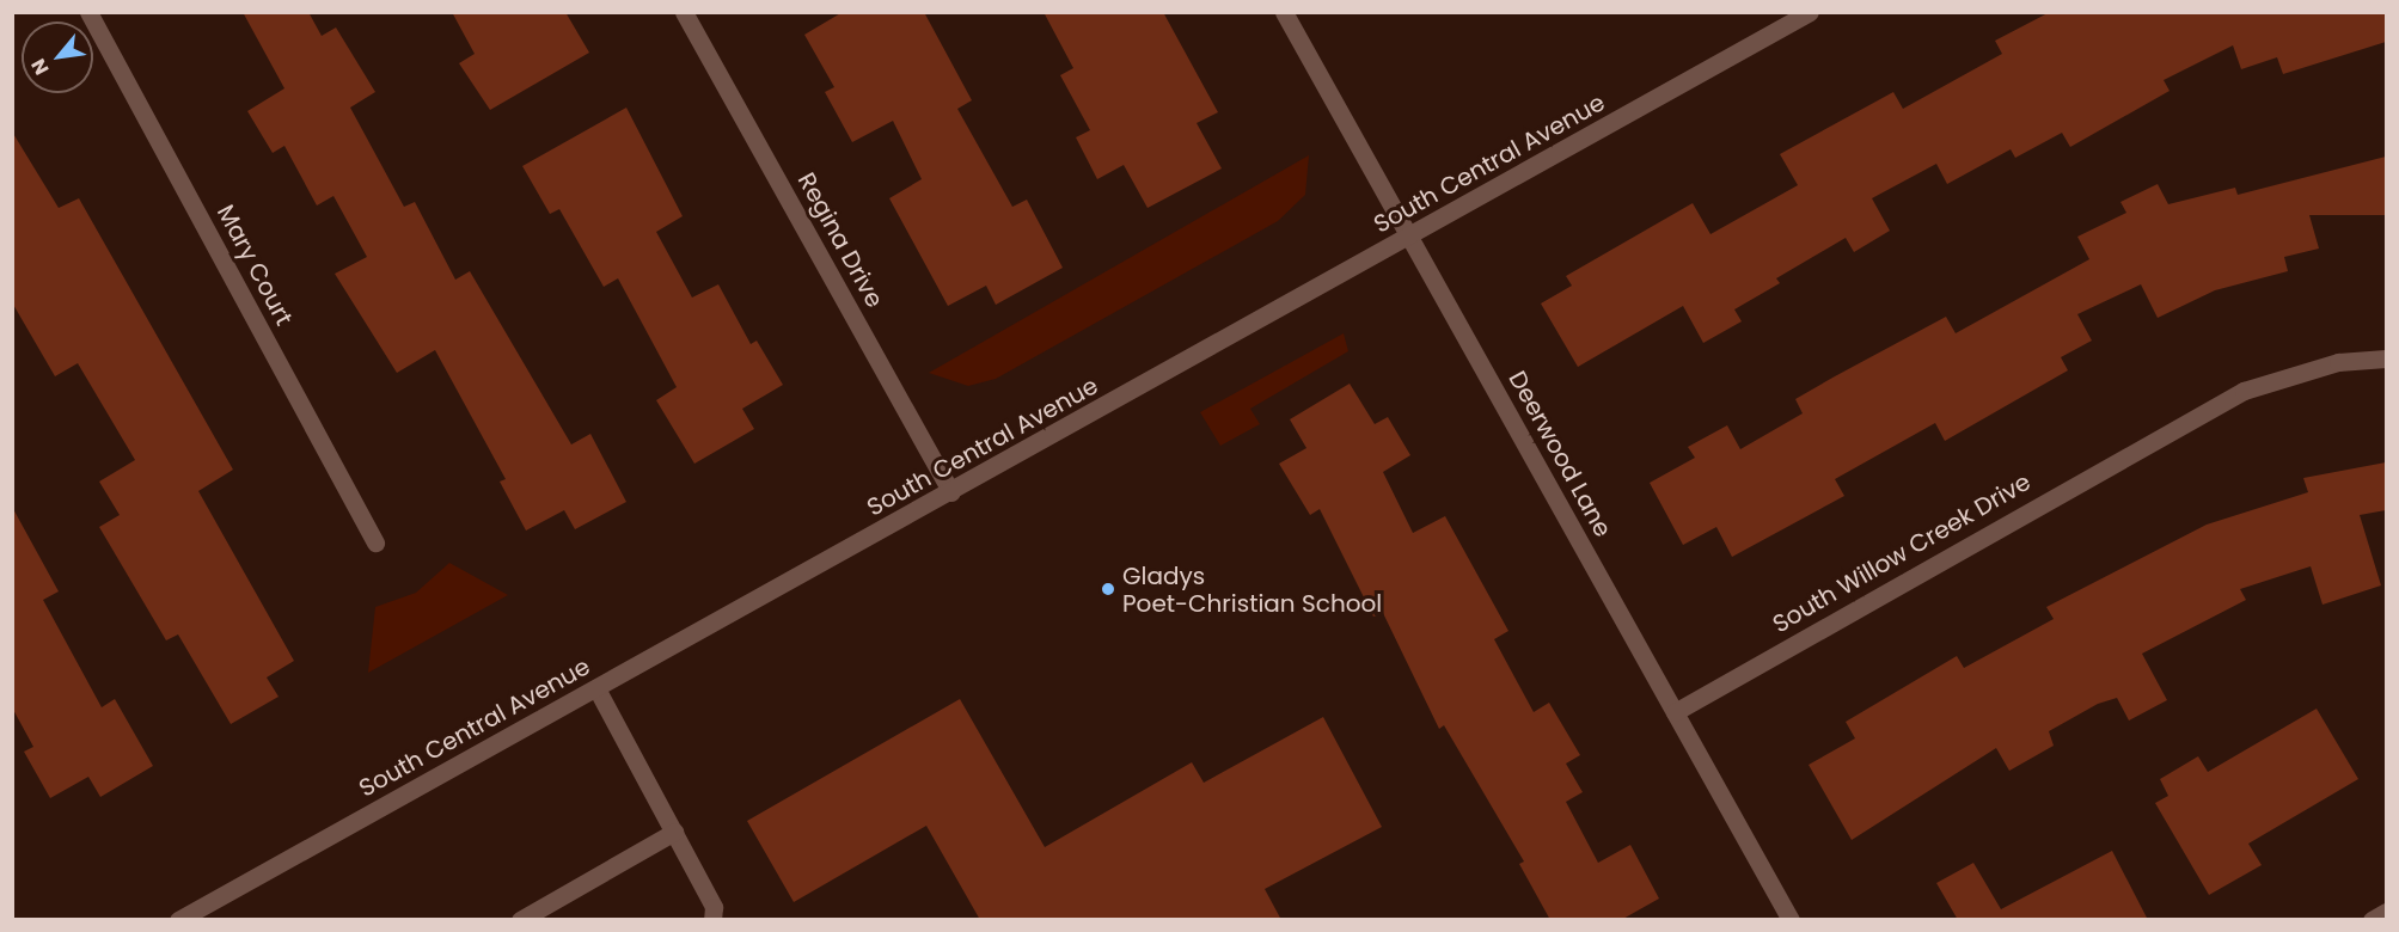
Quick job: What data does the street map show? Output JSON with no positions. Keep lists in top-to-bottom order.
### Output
{
  "streets": {
    "street": [
      "South Central Avenue",
      "Regina Drive",
      "Mary Court",
      "Deerwood Lane",
      "South Willow Creek Drive"
    ]
  },
  "crossings": [
    ["South Central Avenue", "Regina Drive"],
    ["South Central Avenue", "Deerwood Lane"],
    ["Deerwood Lane", "South Willow Creek Drive"]
  ],
  "places": ["Gladys Poet-Christian School"],
  "north": "bottom left"
}
